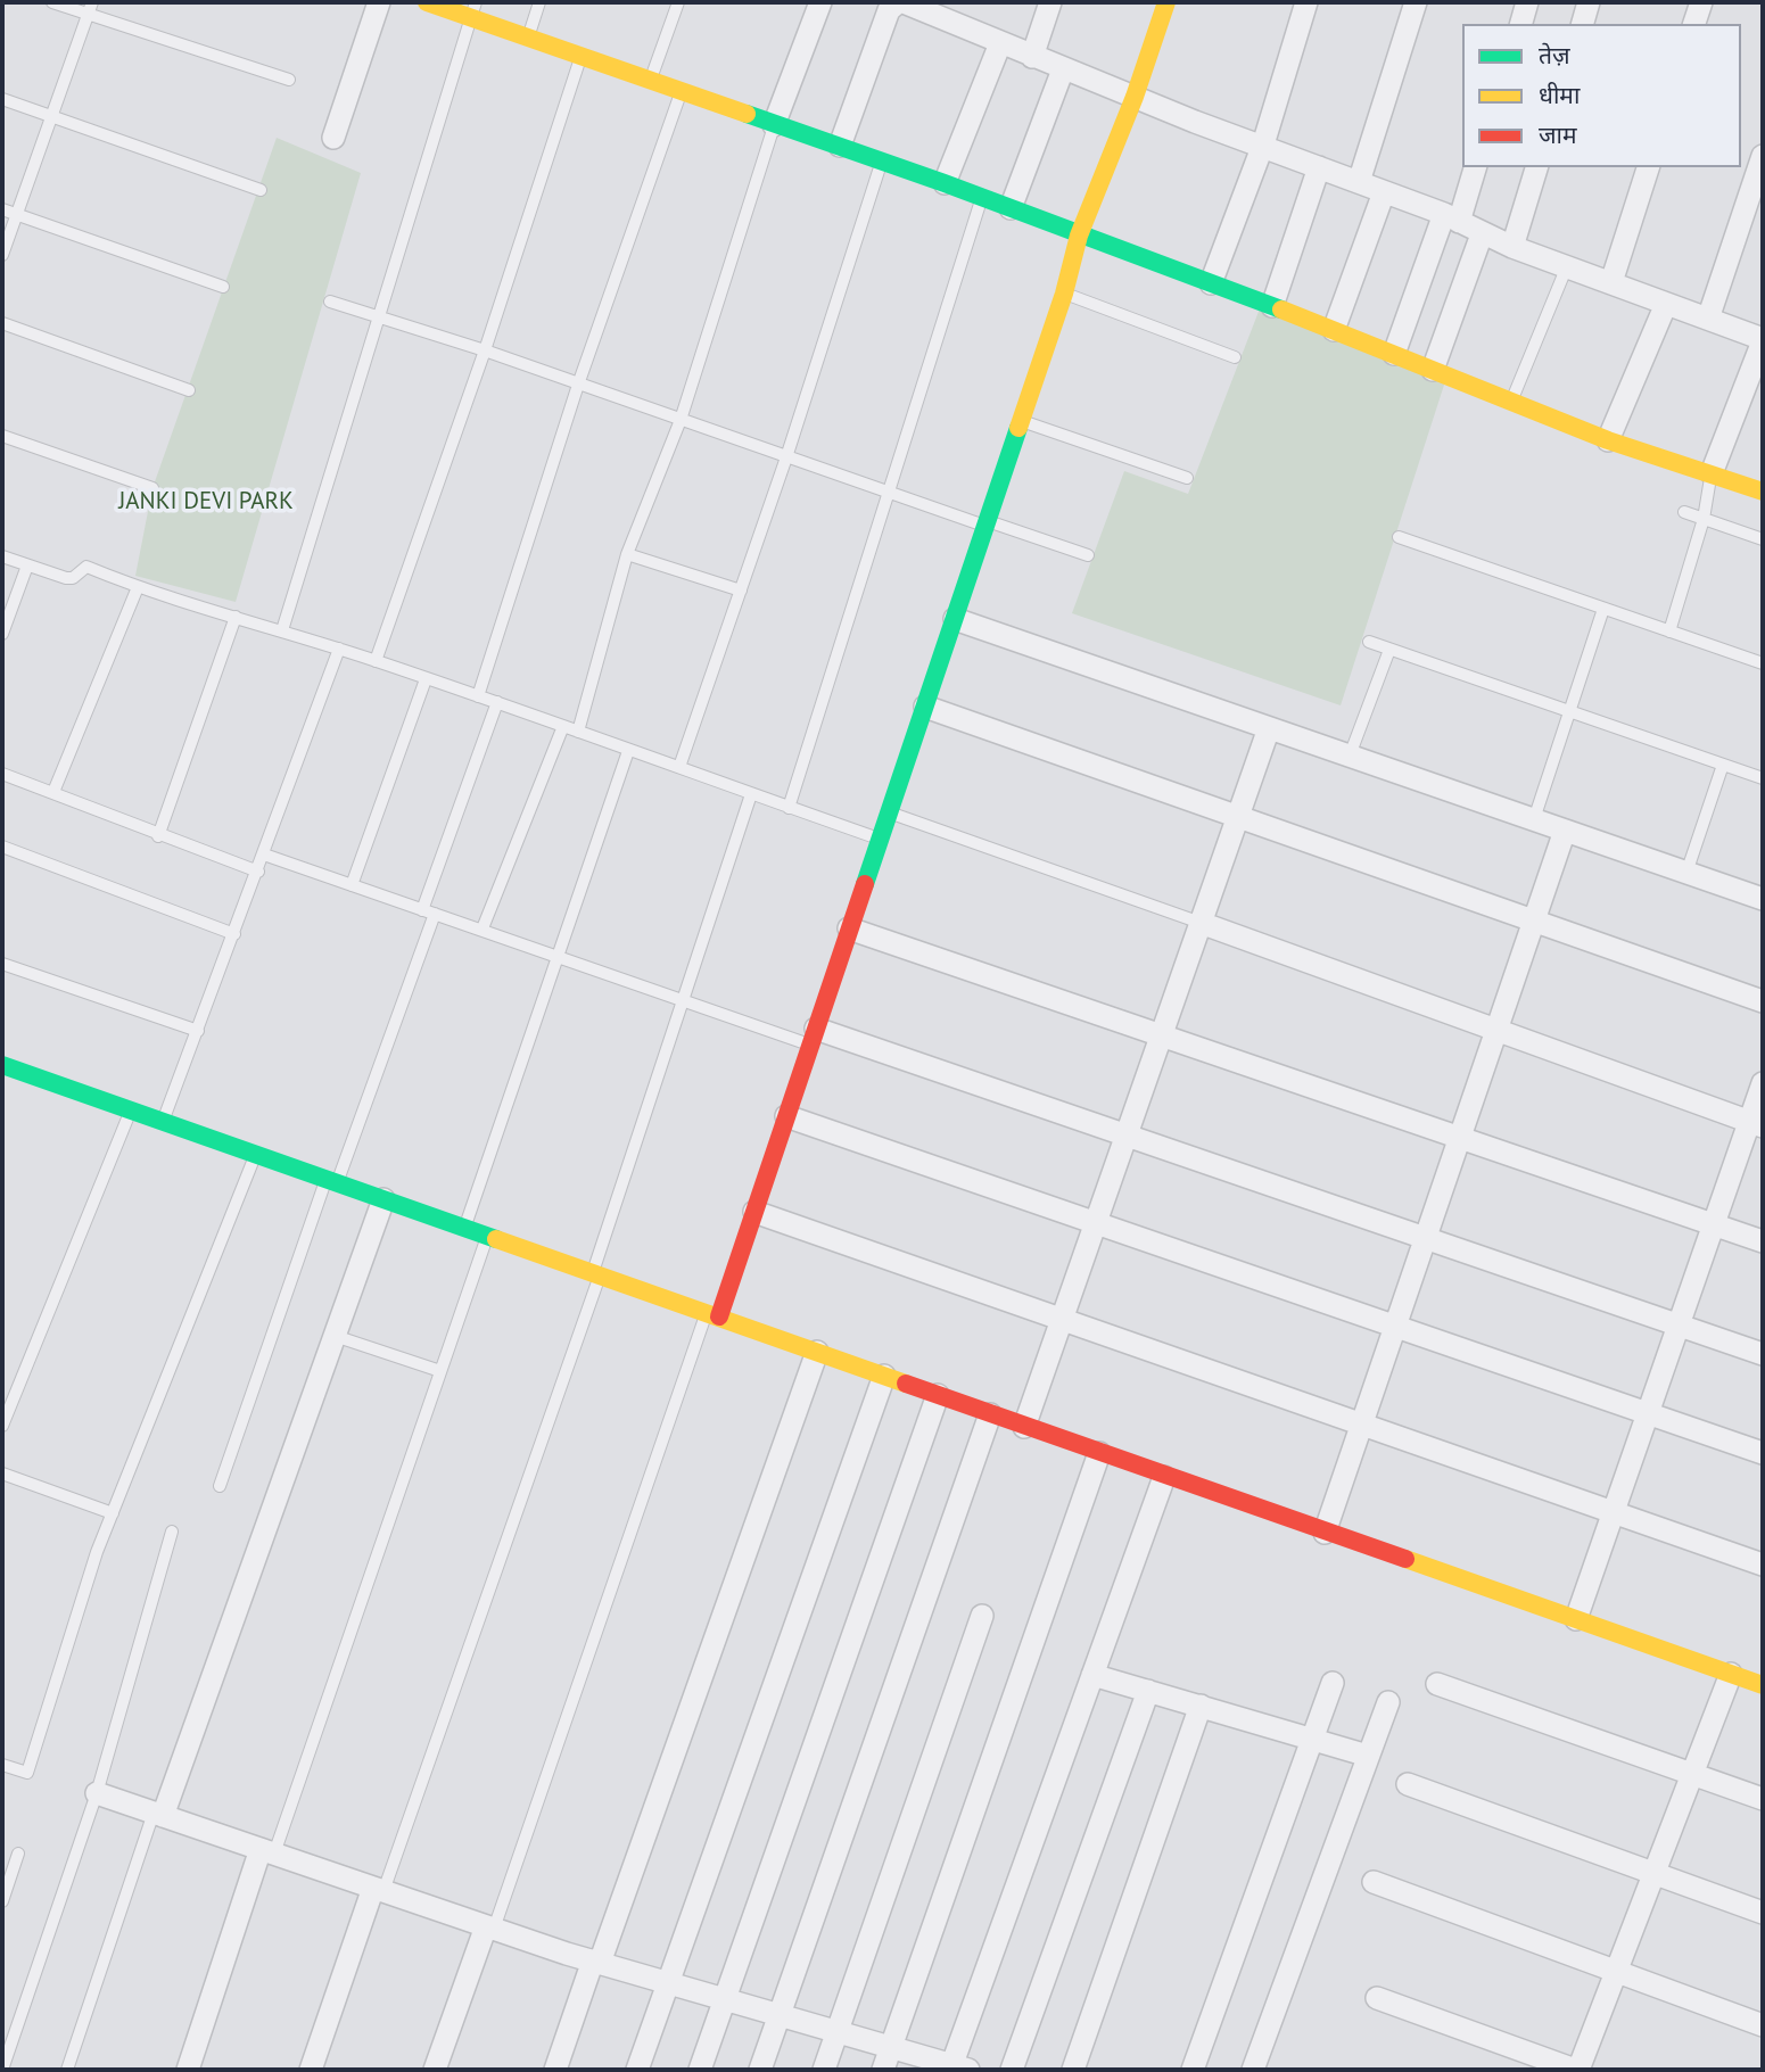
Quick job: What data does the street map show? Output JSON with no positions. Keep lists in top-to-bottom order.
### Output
{
  "parks": ["JANKI DEVI PARK"],
  "legend": ["तेज़", "धीमा", "जाम"]
}
